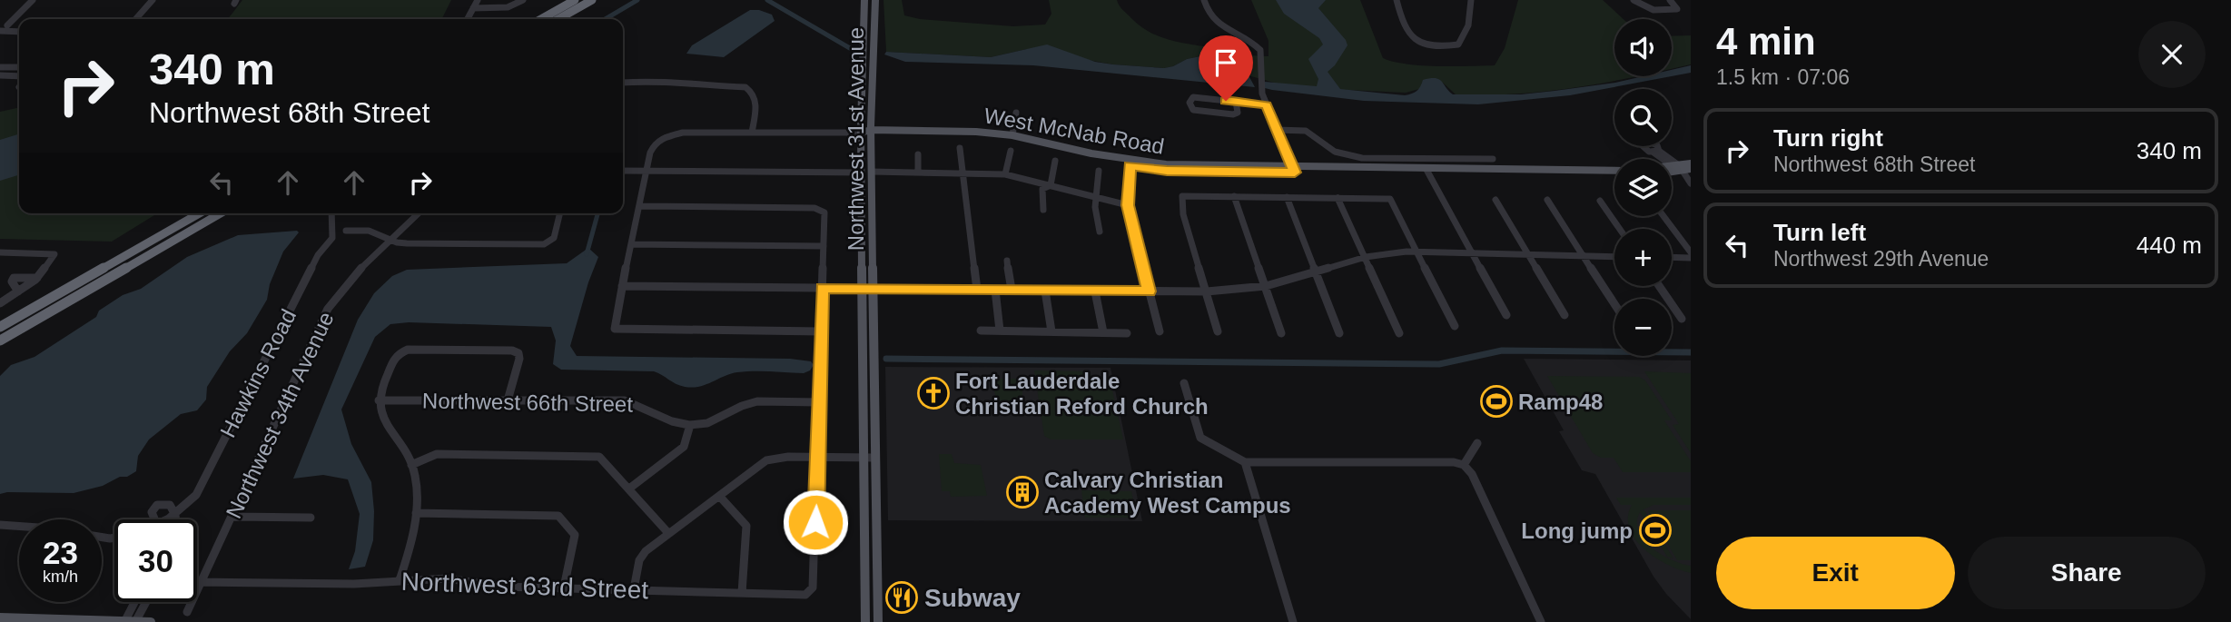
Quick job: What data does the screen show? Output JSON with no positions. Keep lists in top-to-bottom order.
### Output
{
  "streets": {
    "main road": ["West McNab Road", "Northwest 31st Avenue"],
    "street": [
      "Hawkins Road",
      "Northwest 66th Street",
      "Northwest 34th Avenue",
      "Northwest 63rd Street"
    ]
  },
  "crossings": [
    ["West McNab Road", "Northwest 31st Avenue"],
    ["Northwest 34th Avenue", "Northwest 63rd Street"]
  ],
  "places": {
    "church": ["Fort Lauderdale Christian Reford Church"],
    "sports": ["Ramp48", "Long jump"],
    "building": ["Calvary Christian Academy West Campus"],
    "restaurant": ["Subway"]
  },
  "page": {
    "heading": ["4 min", "1.5 km · 07:06"],
    "map_buttons": ["+", "−"],
    "turn": ["340 m", "Northwest 68th Street"],
    "list": [
      {
        "name": "Turn right",
        "note": "Northwest 68th Street",
        "value": "340 m"
      },
      {
        "name": "Turn left",
        "note": "Northwest 29th Avenue",
        "value": "440 m"
      }
    ],
    "speed": "23 km/h",
    "limit": "30",
    "buttons": ["Exit", "Share"]
  }
}
